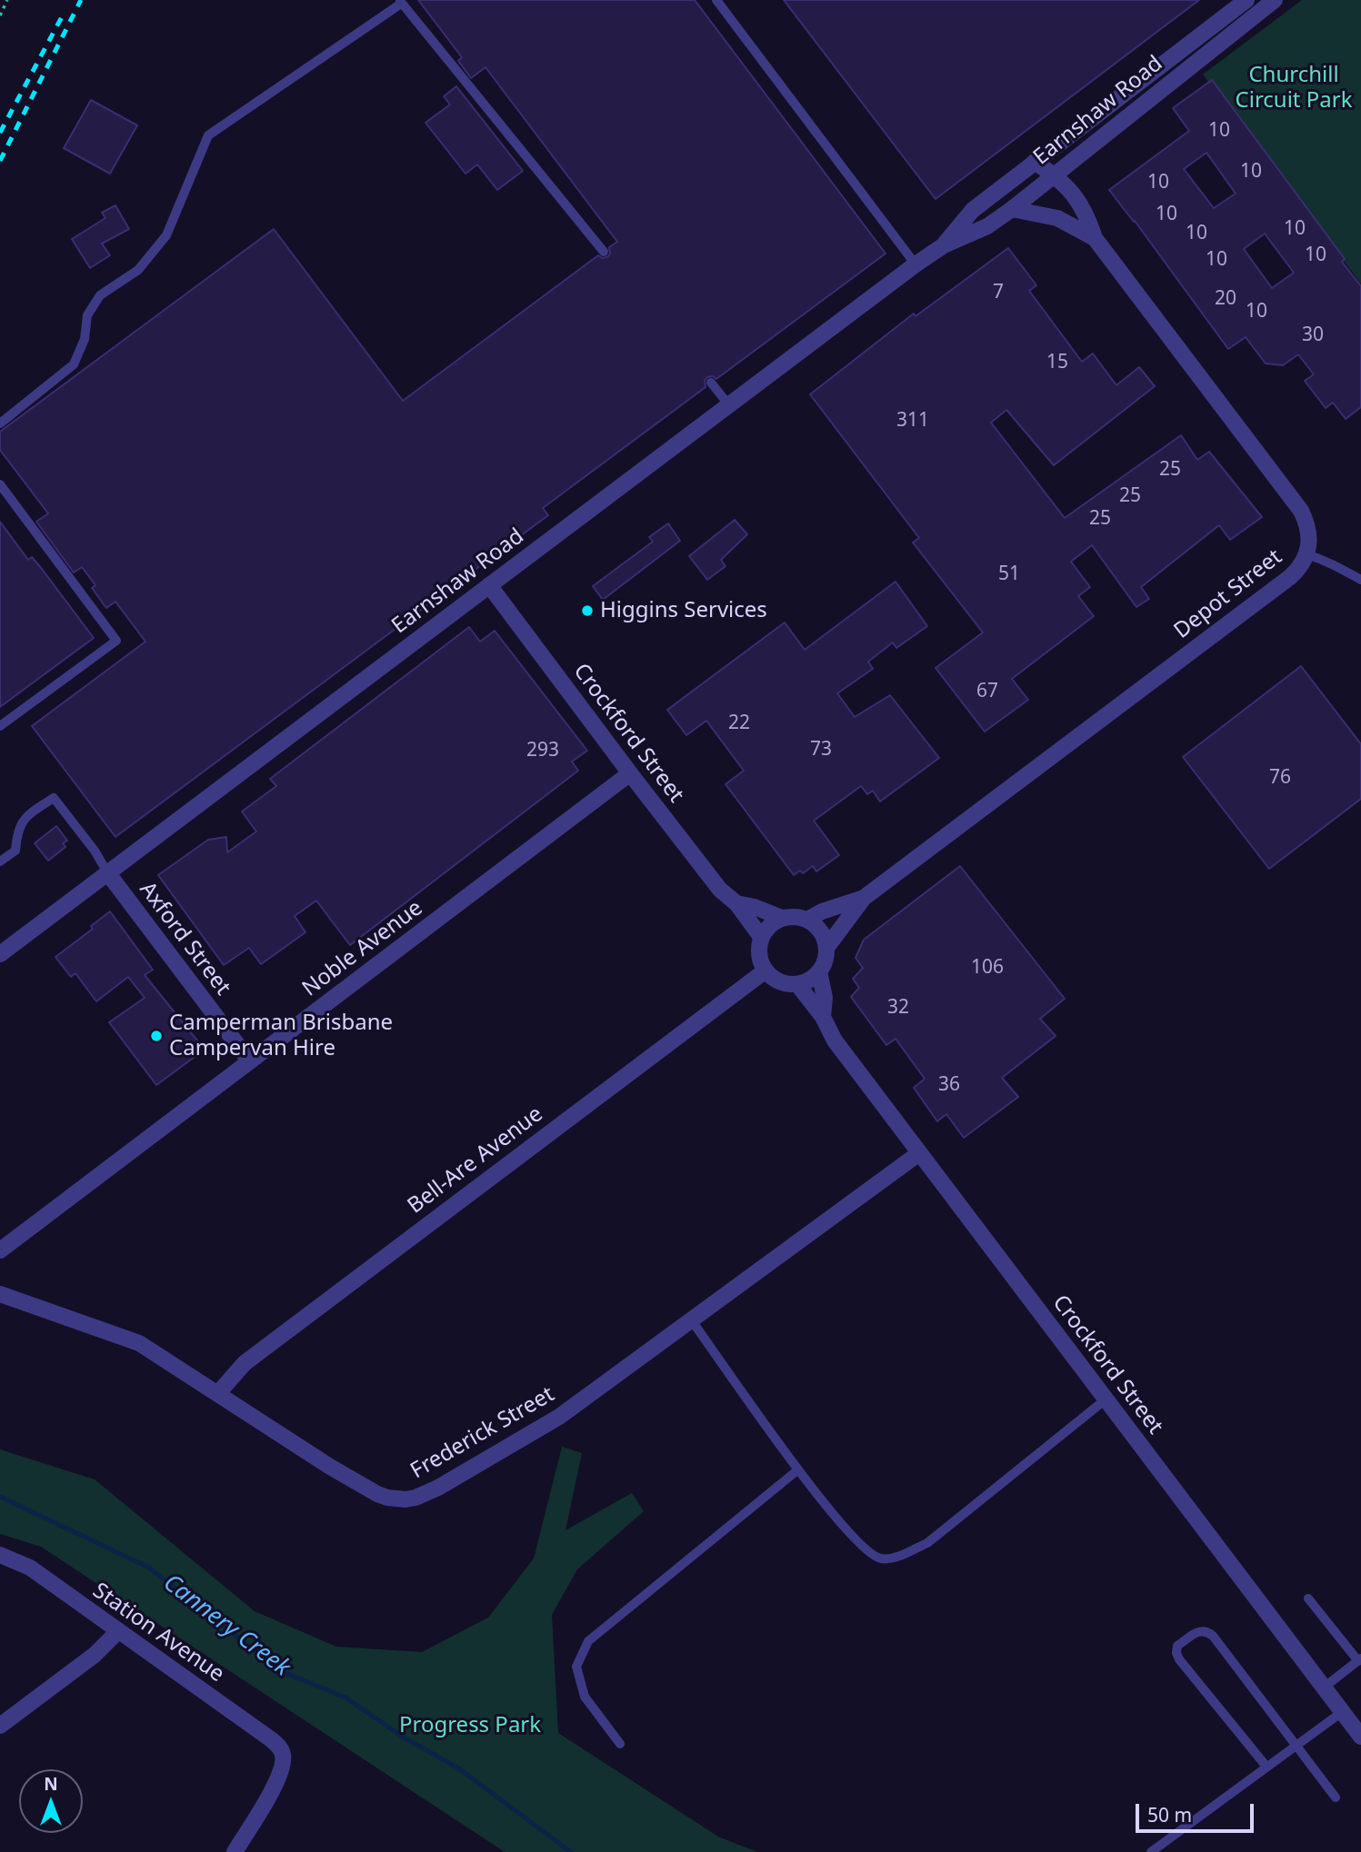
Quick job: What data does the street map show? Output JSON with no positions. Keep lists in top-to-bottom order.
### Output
{
  "streets": {
    "street": [
      "Earnshaw Road",
      "Depot Street",
      "Crockford Street",
      "Axford Street",
      "Noble Avenue",
      "Bell-Are Avenue",
      "Frederick Street",
      "Station Avenue"
    ]
  },
  "crossings": [
    ["Earnshaw Road", "Depot Street"],
    ["Earnshaw Road", "Crockford Street"],
    ["Earnshaw Road", "Axford Street"],
    ["Depot Street", "Crockford Street"],
    ["Depot Street", "Bell-Are Avenue"],
    ["Crockford Street", "Noble Avenue"],
    ["Crockford Street", "Bell-Are Avenue"],
    ["Crockford Street", "Frederick Street"],
    ["Axford Street", "Noble Avenue"],
    ["Bell-Are Avenue", "Frederick Street"]
  ],
  "water": ["Cannery Creek"],
  "parks": ["Churchill Circuit Park", "Progress Park"],
  "places": ["Higgins Services", "Camperman Brisbane Campervan Hire"],
  "house_numbers": [
    "10",
    "10",
    "10",
    "10",
    "10",
    "10",
    "10",
    "10",
    "7",
    "20",
    "10",
    "30",
    "15",
    "311",
    "25",
    "25",
    "25",
    "51",
    "67",
    "22",
    "73",
    "293",
    "76",
    "106",
    "32",
    "36"
  ],
  "scale_bar": "50 m",
  "north": "top"
}
